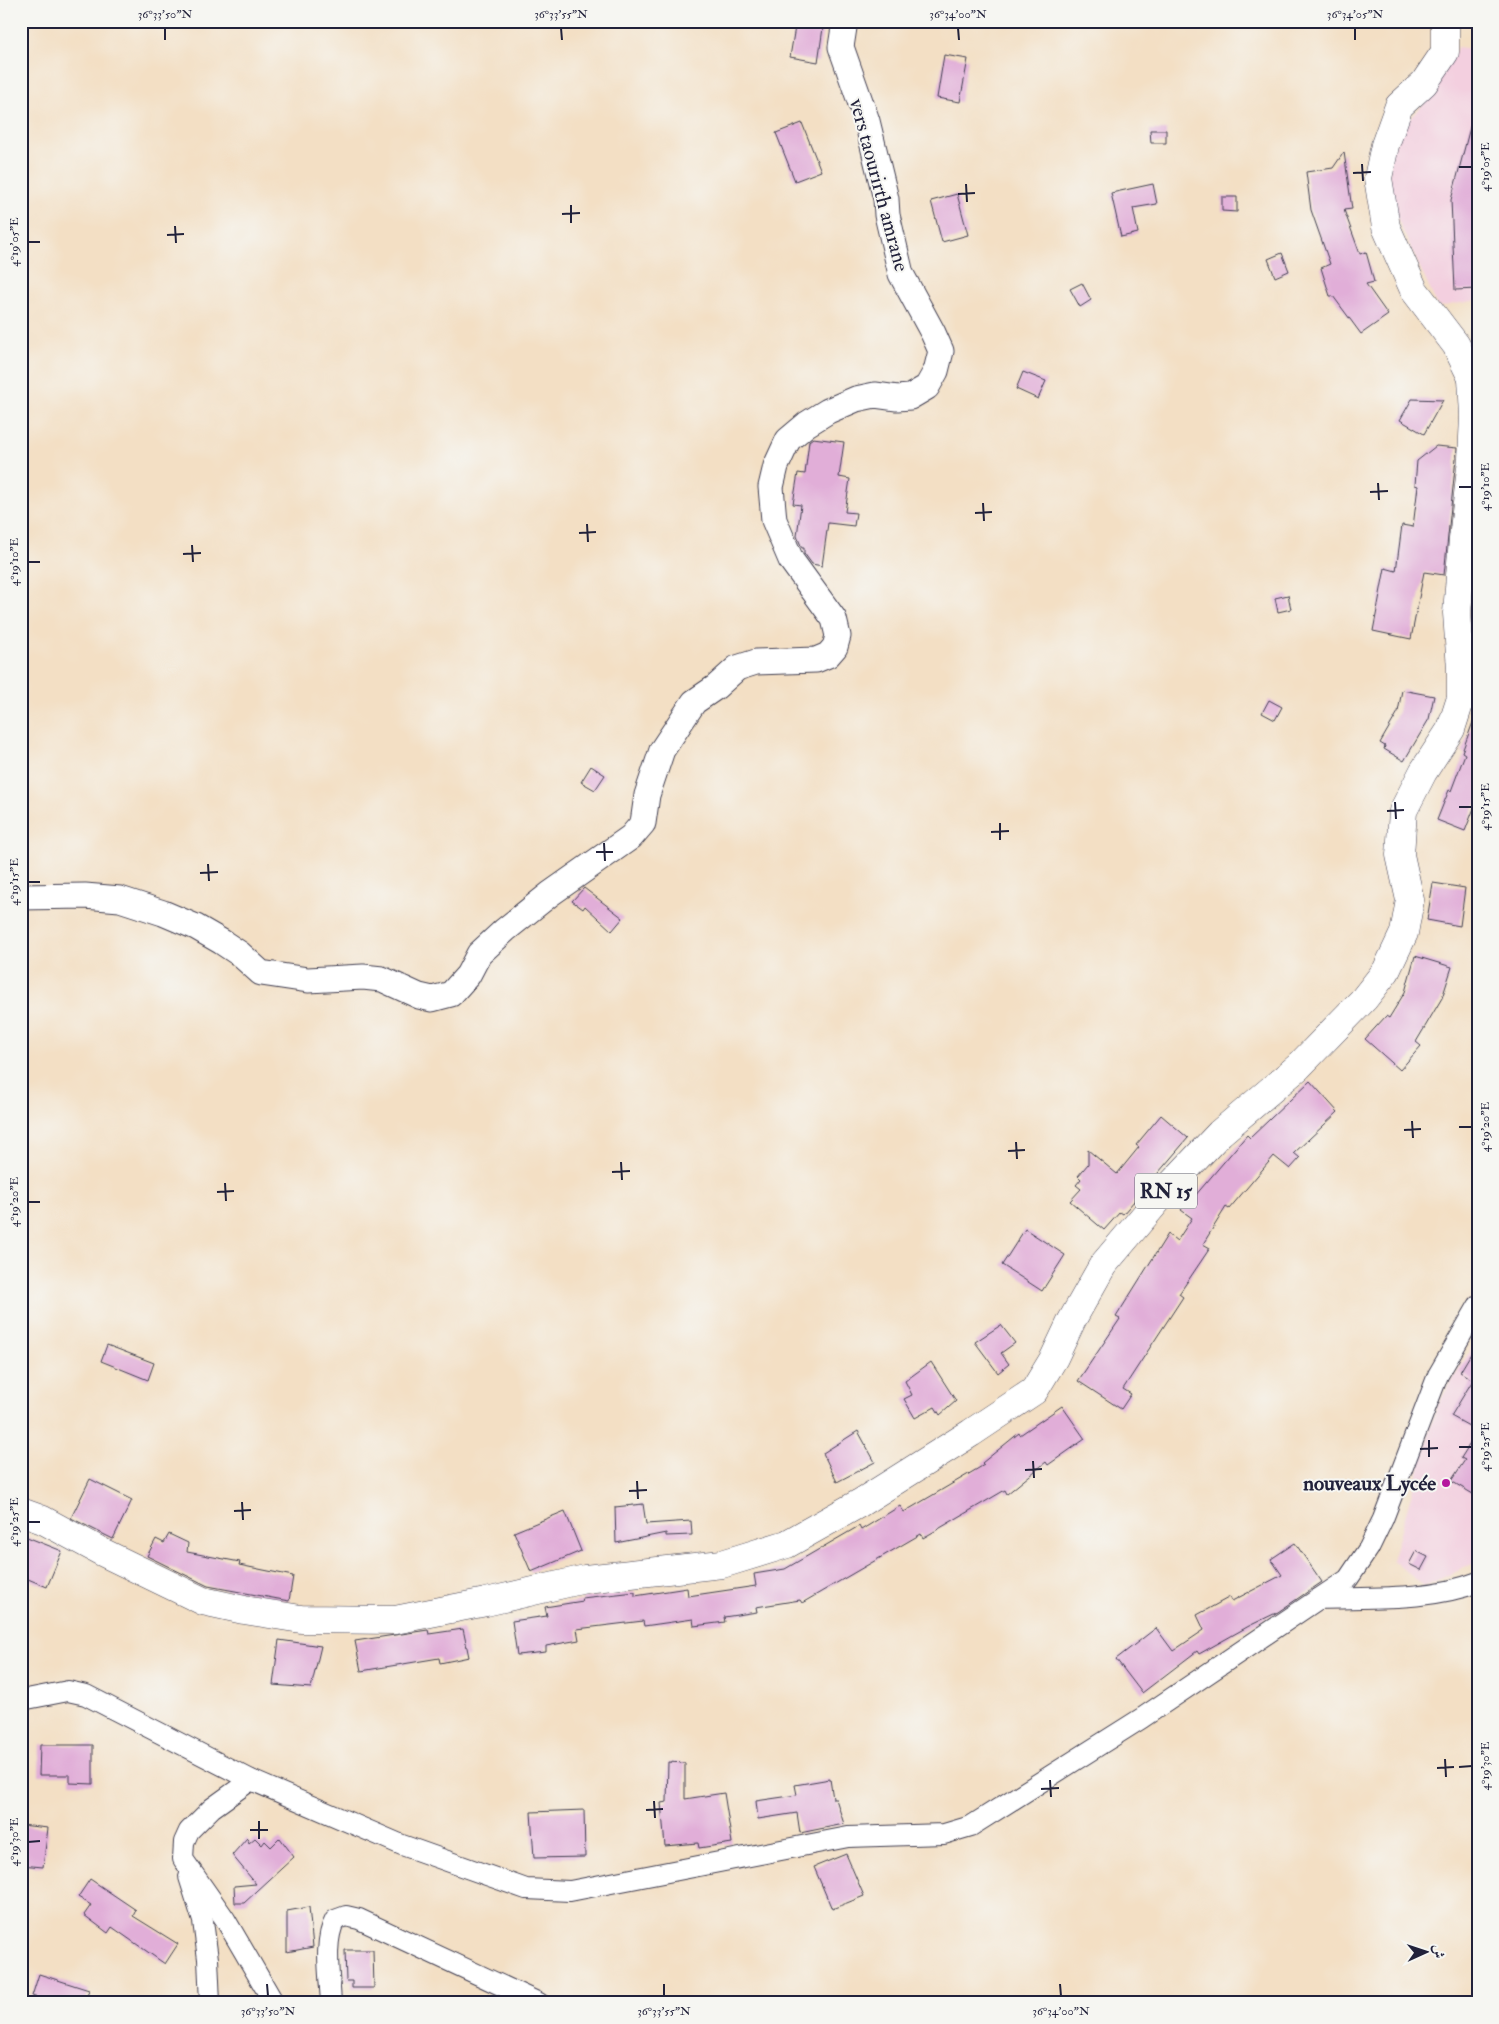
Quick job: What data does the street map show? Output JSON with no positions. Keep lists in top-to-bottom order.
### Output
{
  "streets": {
    "main road": ["RN 15"],
    "street": ["vers taourirth amrane"]
  },
  "places": ["nouveaux Lycée"],
  "north": "right",
  "coordinates": [
    "36°33'50\"N",
    "36°33'55\"N",
    "36°34'00\"N",
    "36°34'05\"N",
    "4°19'05\"E",
    "4°19'10\"E",
    "4°19'15\"E",
    "4°19'20\"E",
    "4°19'25\"E",
    "4°19'30\"E"
  ]
}
